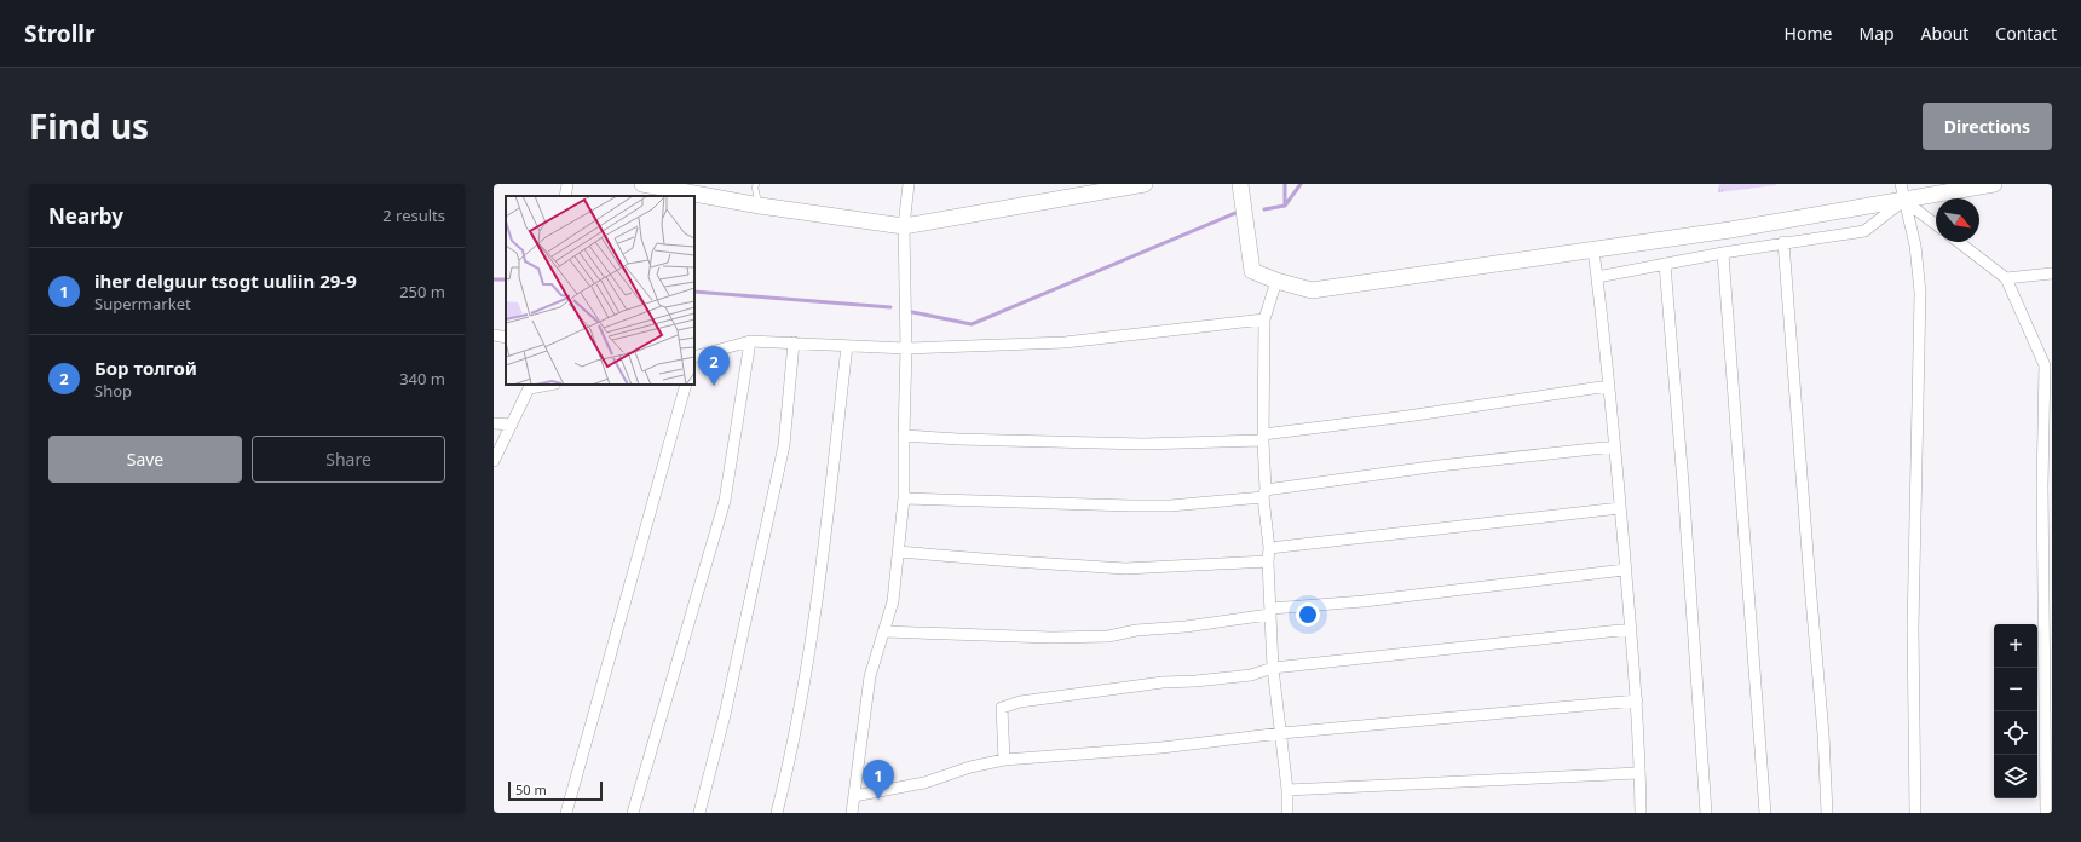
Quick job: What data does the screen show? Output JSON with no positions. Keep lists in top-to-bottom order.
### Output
{
  "scale_bar": "50 m",
  "north": "bottom right",
  "page": {
    "header": "Strollr",
    "nav": [
      "Home",
      "Map",
      "About",
      "Contact"
    ],
    "title": "Find us",
    "buttons": [
      "Directions",
      ["Save", "Share"]
    ],
    "heading": ["Nearby", "2 results"],
    "list": [
      {
        "mark": "1",
        "name": "iher delguur tsogt uuliin 29-9",
        "note": "Supermarket",
        "value": "250 m"
      },
      {
        "mark": "2",
        "name": "Бор толгой",
        "note": "Shop",
        "value": "340 m"
      }
    ],
    "pins": ["2", "1"],
    "map_buttons": ["+", "−"],
    "scale": "50 m"
  }
}
